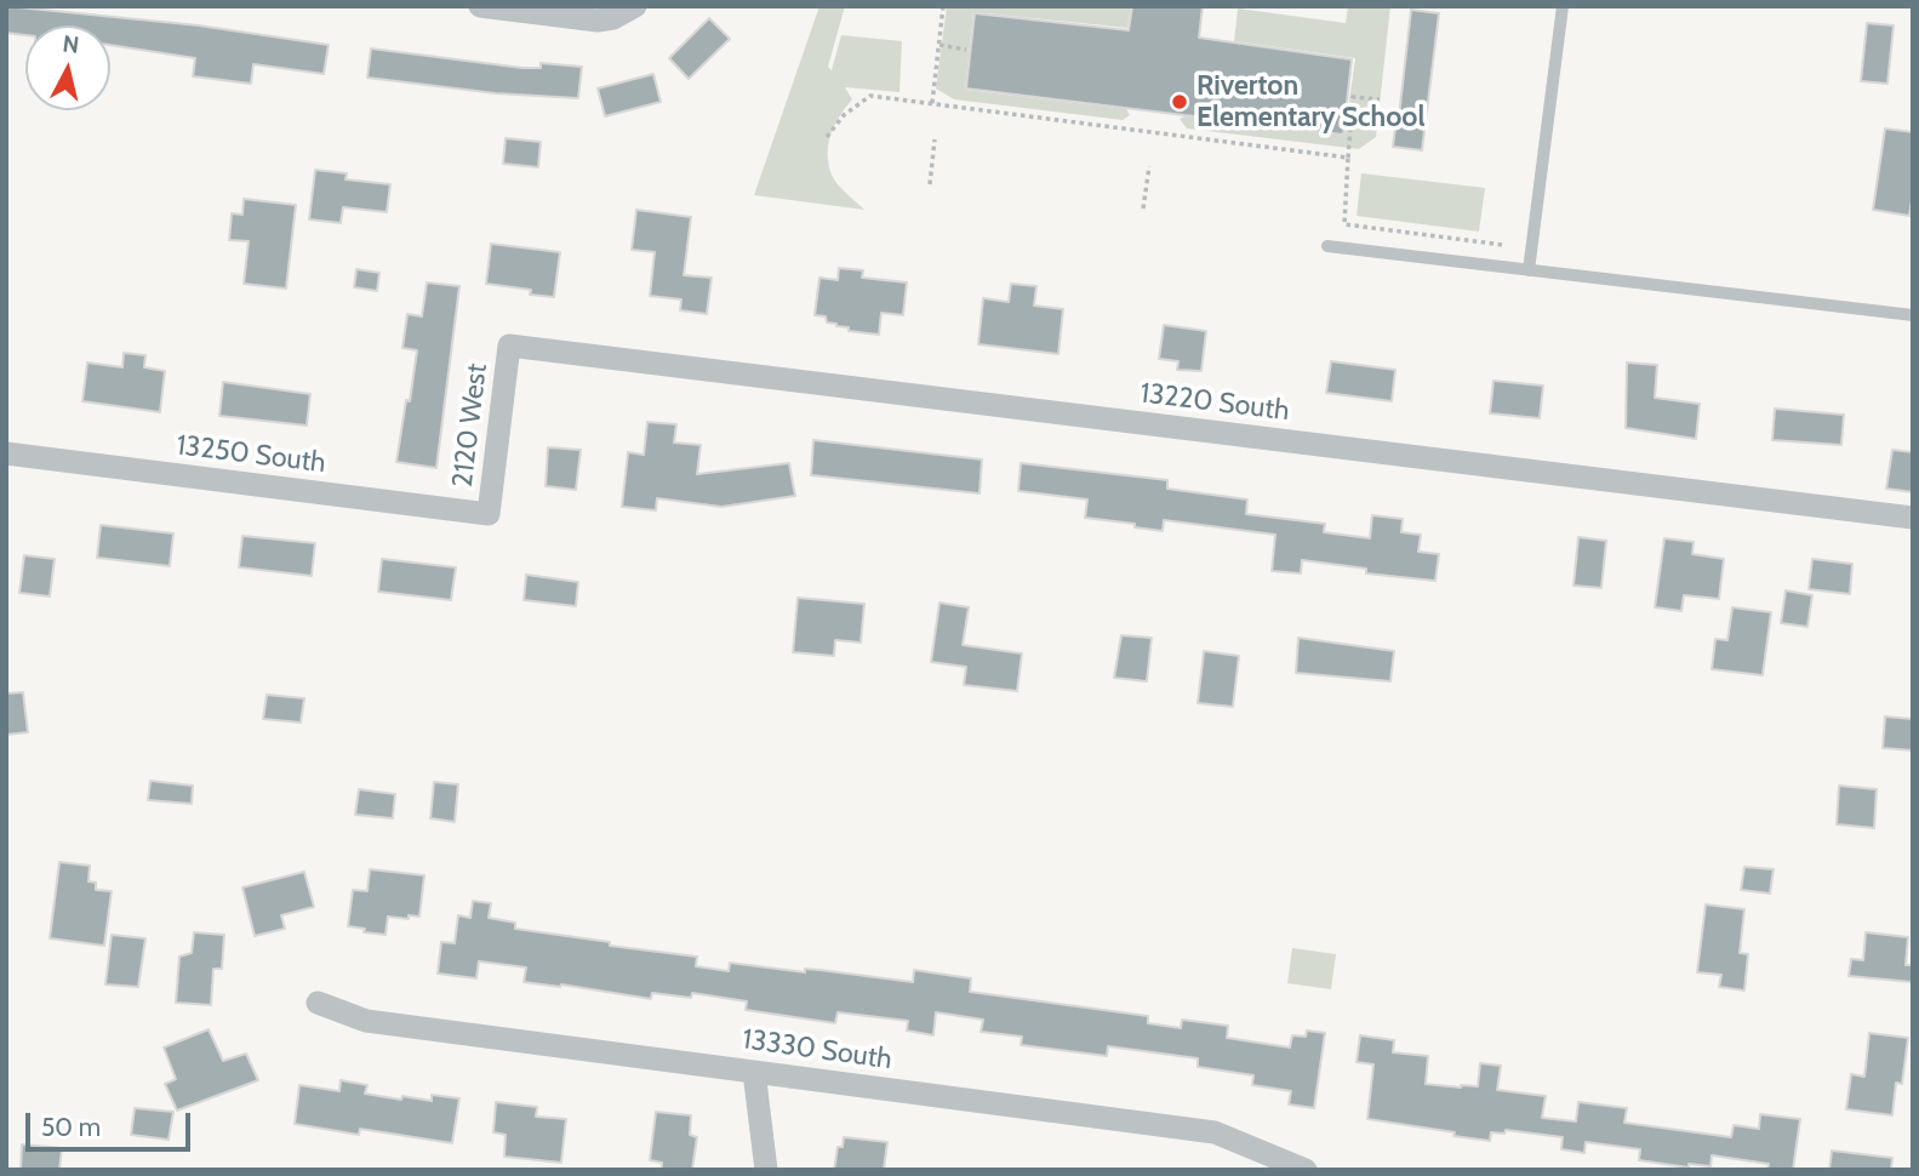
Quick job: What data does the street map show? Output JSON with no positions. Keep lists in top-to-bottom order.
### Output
{
  "streets": {
    "street": [
      "13220 South",
      "2120 West",
      "13250 South",
      "13330 South"
    ]
  },
  "crossings": [
    ["13220 South", "2120 West"],
    ["2120 West", "13250 South"]
  ],
  "places": ["Riverton Elementary School"],
  "scale_bar": "50 m",
  "north": "top"
}
